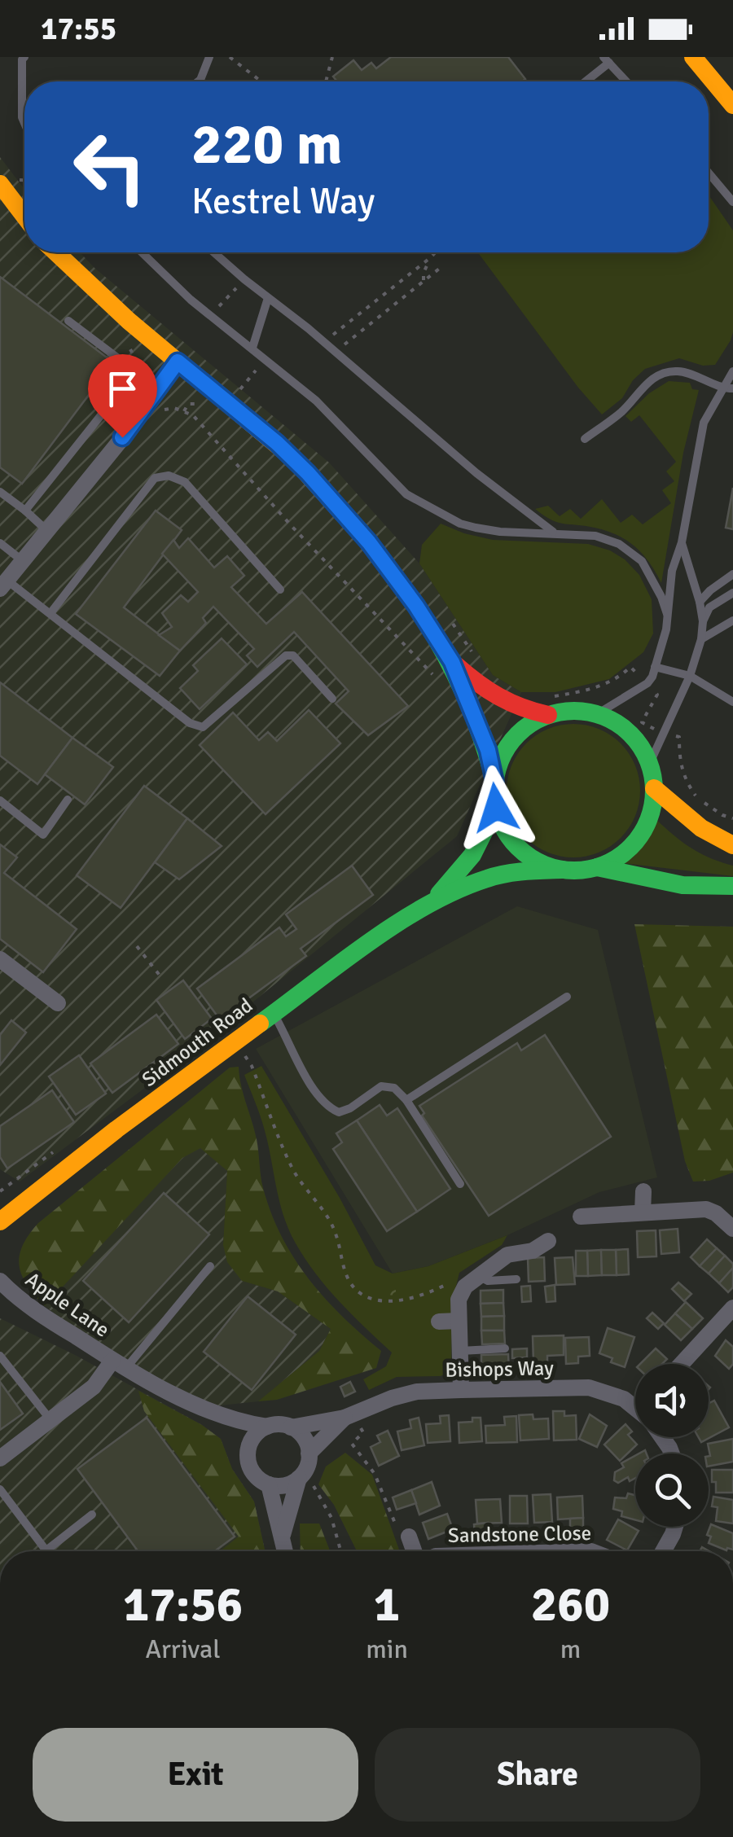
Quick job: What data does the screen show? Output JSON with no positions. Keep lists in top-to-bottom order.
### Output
{
  "streets": {
    "main road": ["Sidmouth Road"],
    "street": ["Apple Lane", "Bishops Way", "Sandstone Close"]
  },
  "crossings": [
    ["Apple Lane", "Bishops Way"]
  ],
  "page": {
    "status": "17:55",
    "turn": ["220 m", "Kestrel Way"],
    "eta": [
      "17:56",
      "Arrival",
      "1",
      "min",
      "260",
      "m"
    ],
    "buttons": ["Exit", "Share"]
  }
}
